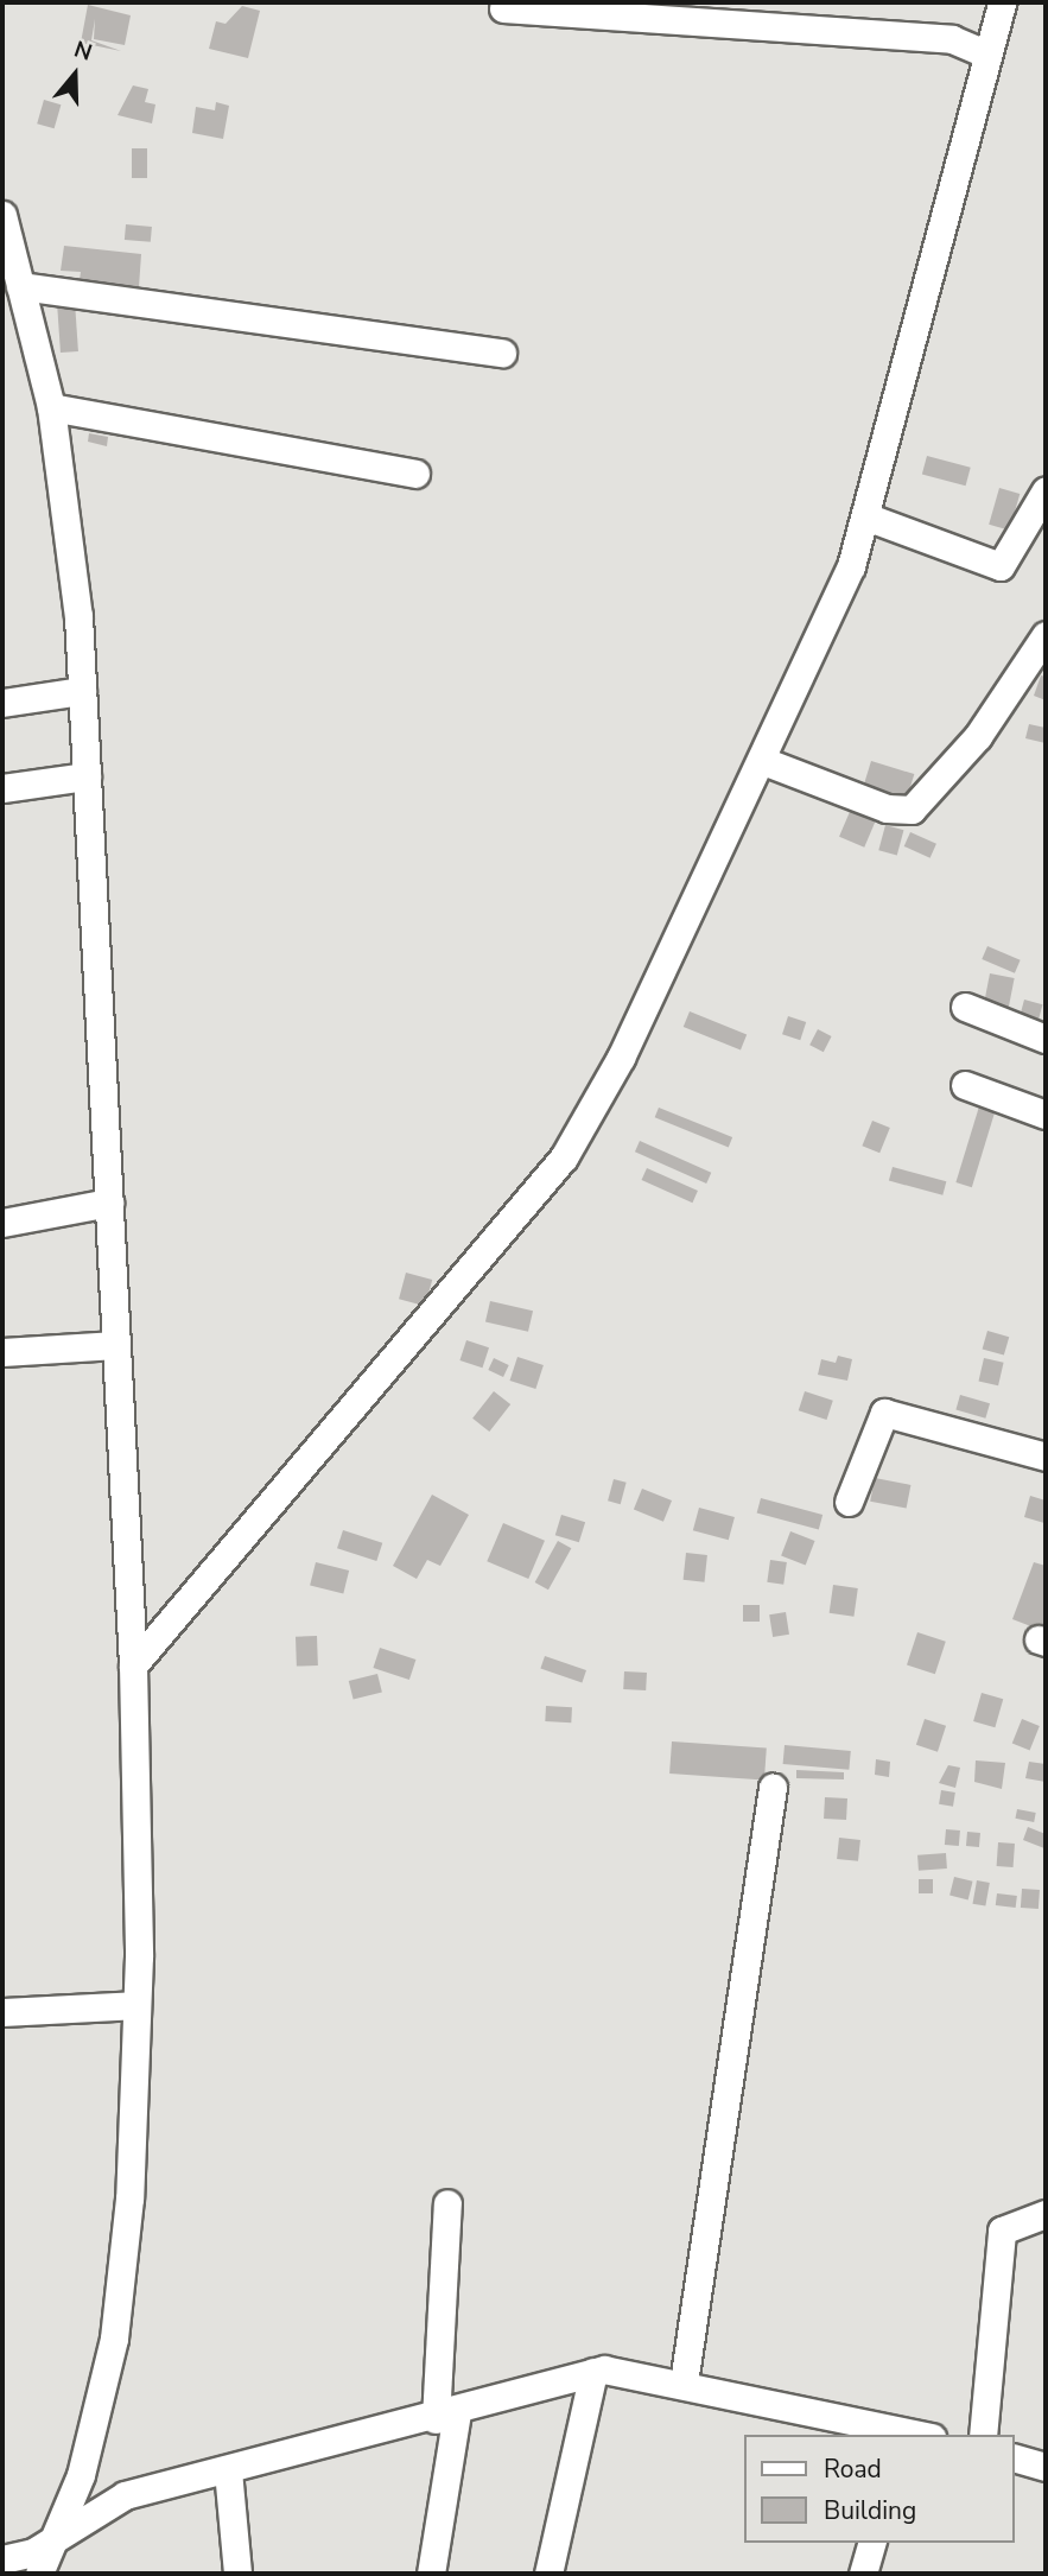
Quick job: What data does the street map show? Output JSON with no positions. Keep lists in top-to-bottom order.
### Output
{
  "legend": ["Road", "Building"],
  "north": "top"
}
